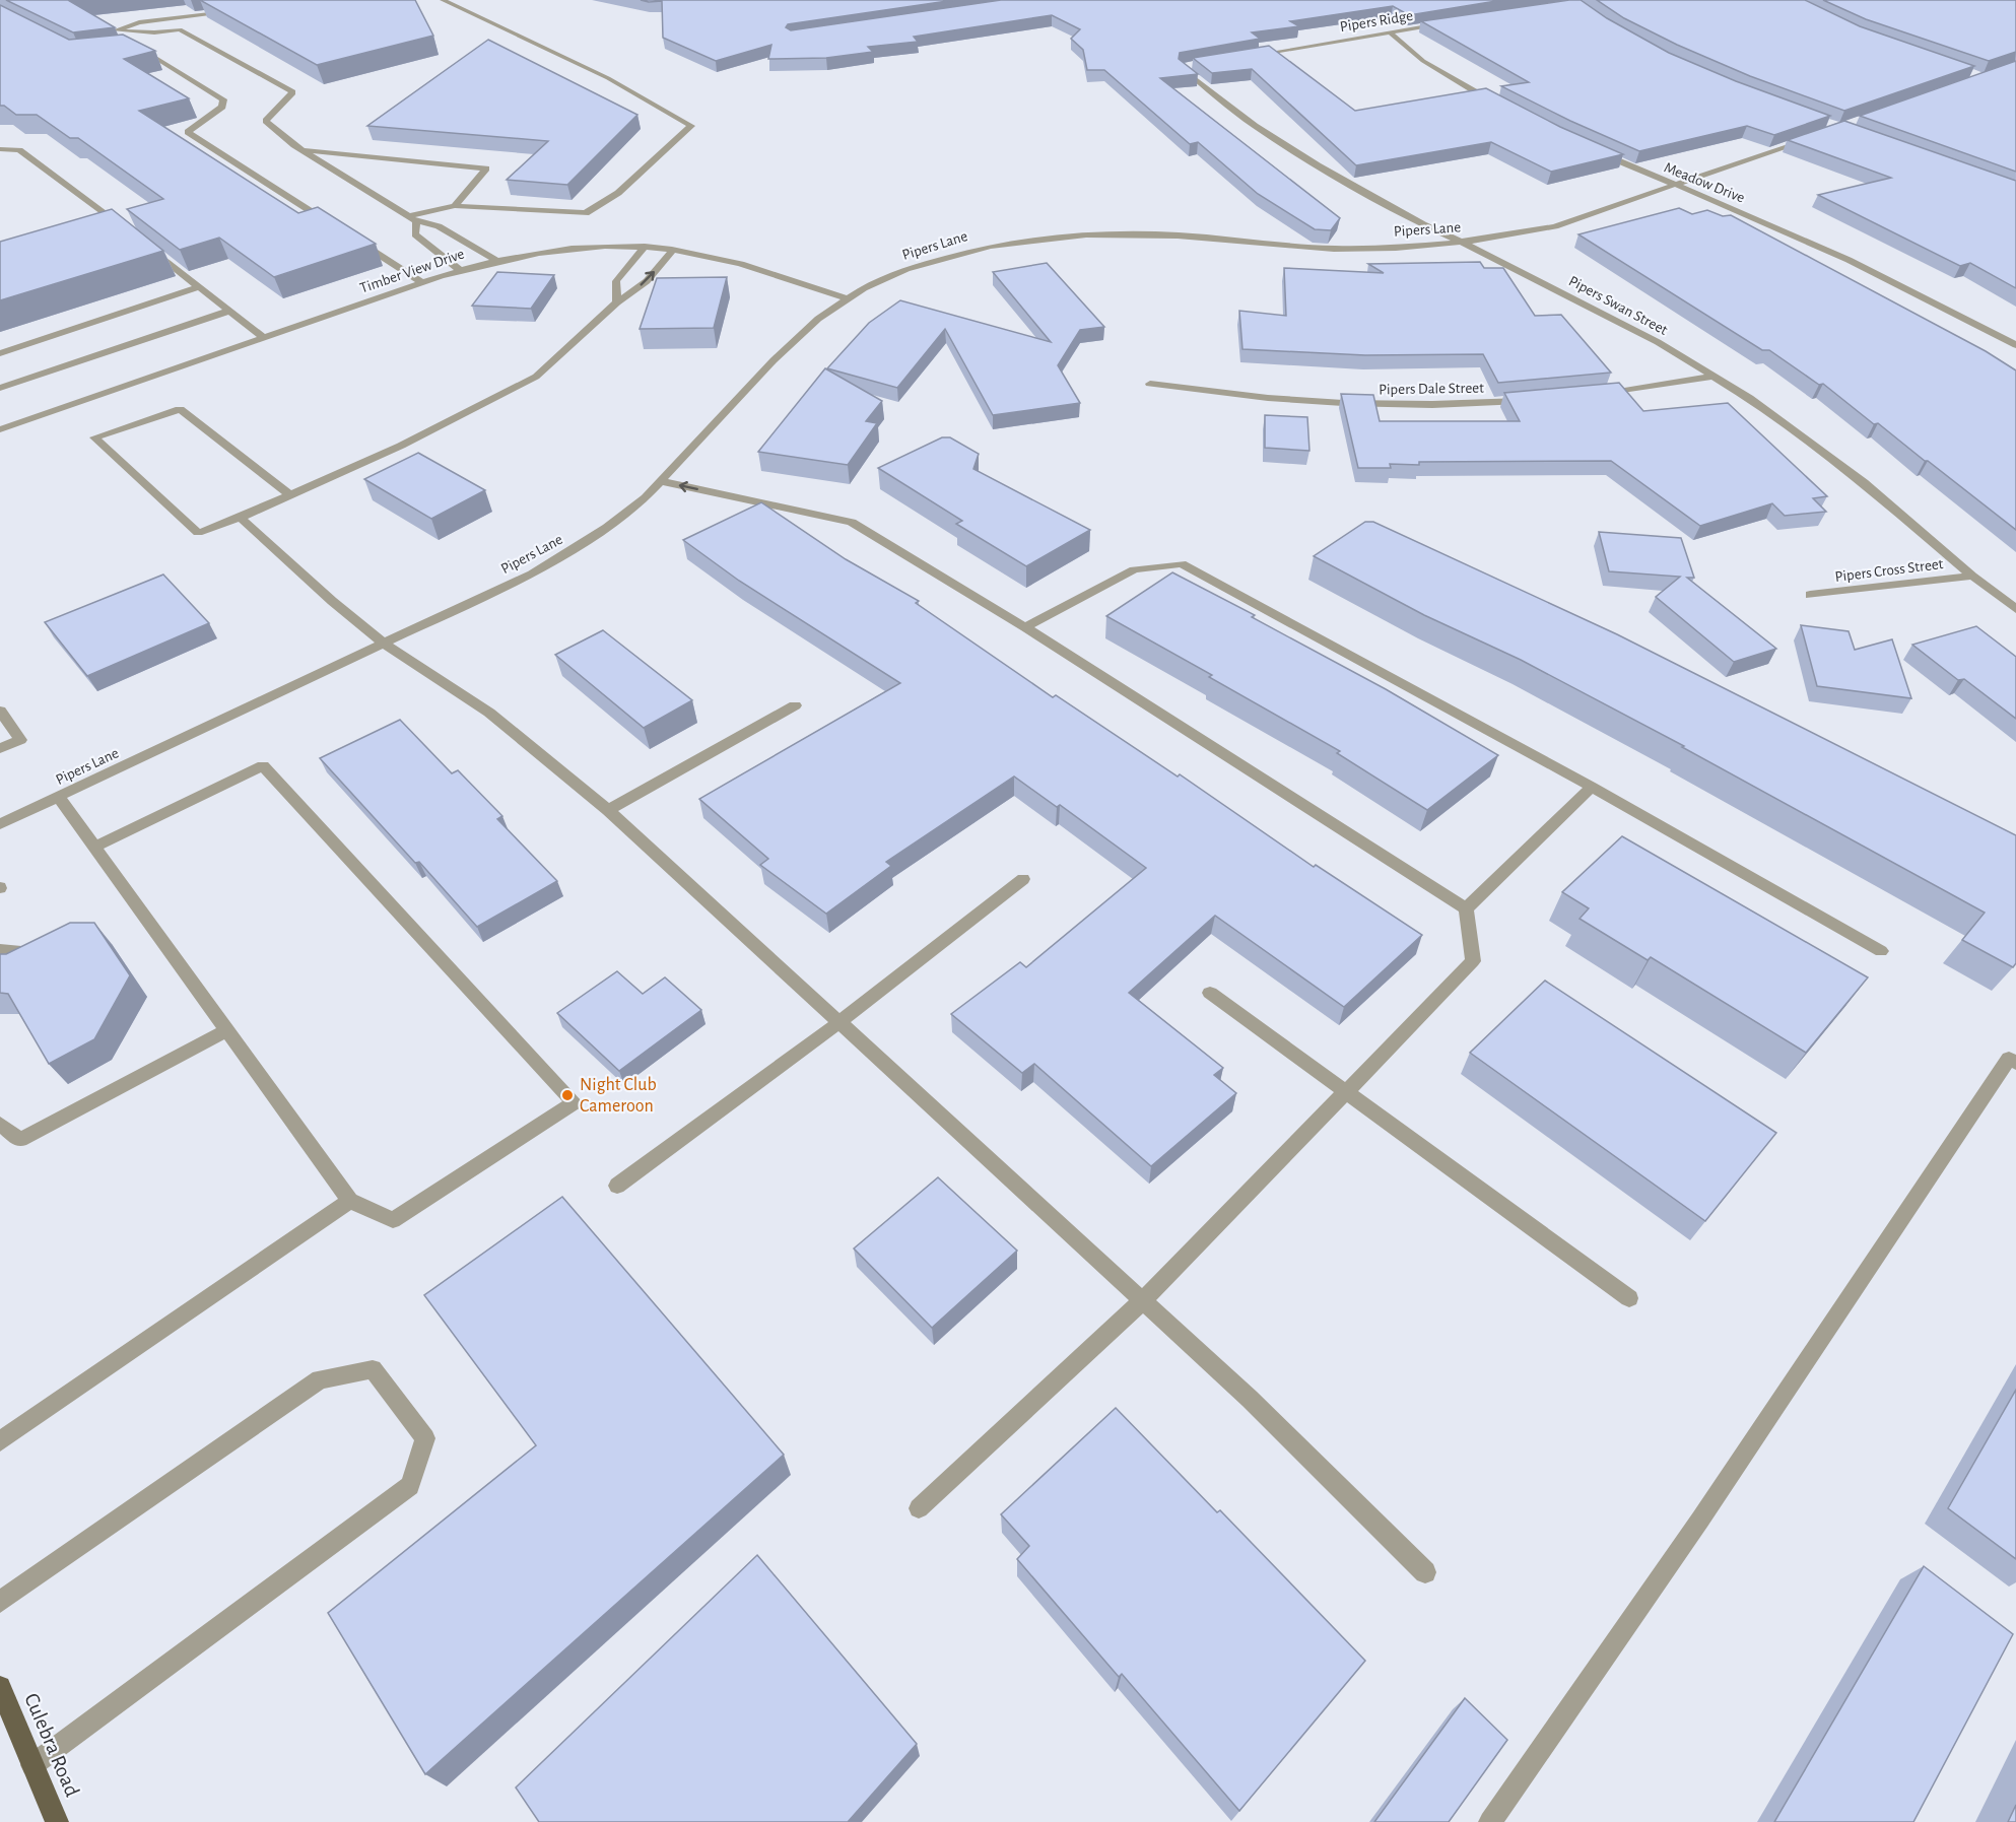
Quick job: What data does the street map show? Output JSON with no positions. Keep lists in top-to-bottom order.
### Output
{
  "streets": {
    "main road": ["Culebra Road"],
    "street": [
      "Pipers Ridge",
      "Meadow Drive",
      "Pipers Lane",
      "Timber View Drive",
      "Pipers Swan Street",
      "Pipers Dale Street",
      "Pipers Cross Street"
    ]
  },
  "crossings": [
    ["Meadow Drive", "Pipers Lane"],
    ["Pipers Lane", "Timber View Drive"],
    ["Pipers Lane", "Pipers Swan Street"],
    ["Pipers Swan Street", "Pipers Cross Street"]
  ],
  "places": ["Night Club Cameroon"]
}
